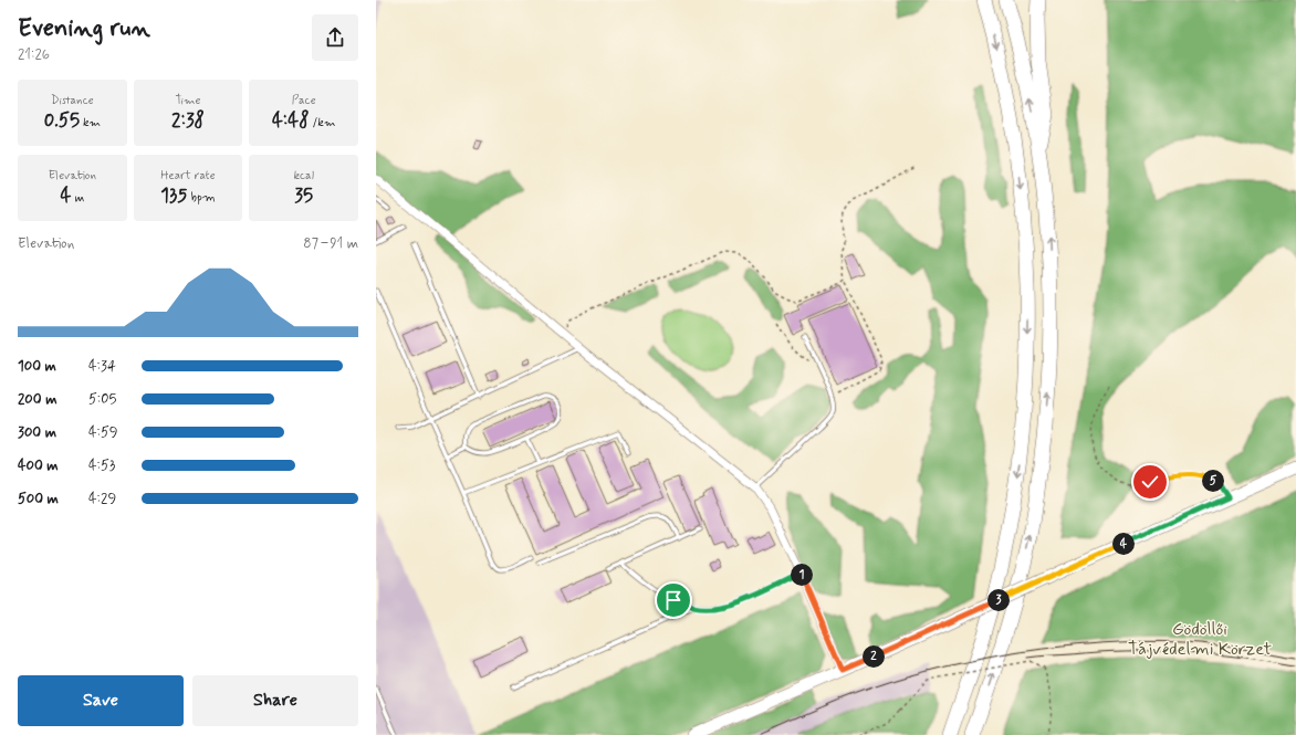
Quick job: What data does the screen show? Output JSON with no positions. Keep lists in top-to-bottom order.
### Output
{
  "parks": ["Gödöllői Tájvédelmi Körzet"],
  "page": {
    "heading": ["Evening run", "21:26"],
    "stats": [
      ["Distance", "0.55 km"],
      ["Time", "2:38"],
      ["Pace", "4:48 /km"],
      ["Elevation", "4 m"],
      ["Heart rate", "135 bpm"],
      ["kcal", "35"]
    ],
    "chart": ["Elevation", "87–91 m"],
    "list": [
      {
        "name": "100 m",
        "note": "4:34"
      },
      {
        "name": "200 m",
        "note": "5:05"
      },
      {
        "name": "300 m",
        "note": "4:59"
      },
      {
        "name": "400 m",
        "note": "4:53"
      },
      {
        "name": "500 m",
        "note": "4:29"
      }
    ],
    "pins": [
      "5",
      "4",
      "1",
      "3",
      "2"
    ],
    "buttons": ["Save", "Share"]
  }
}
